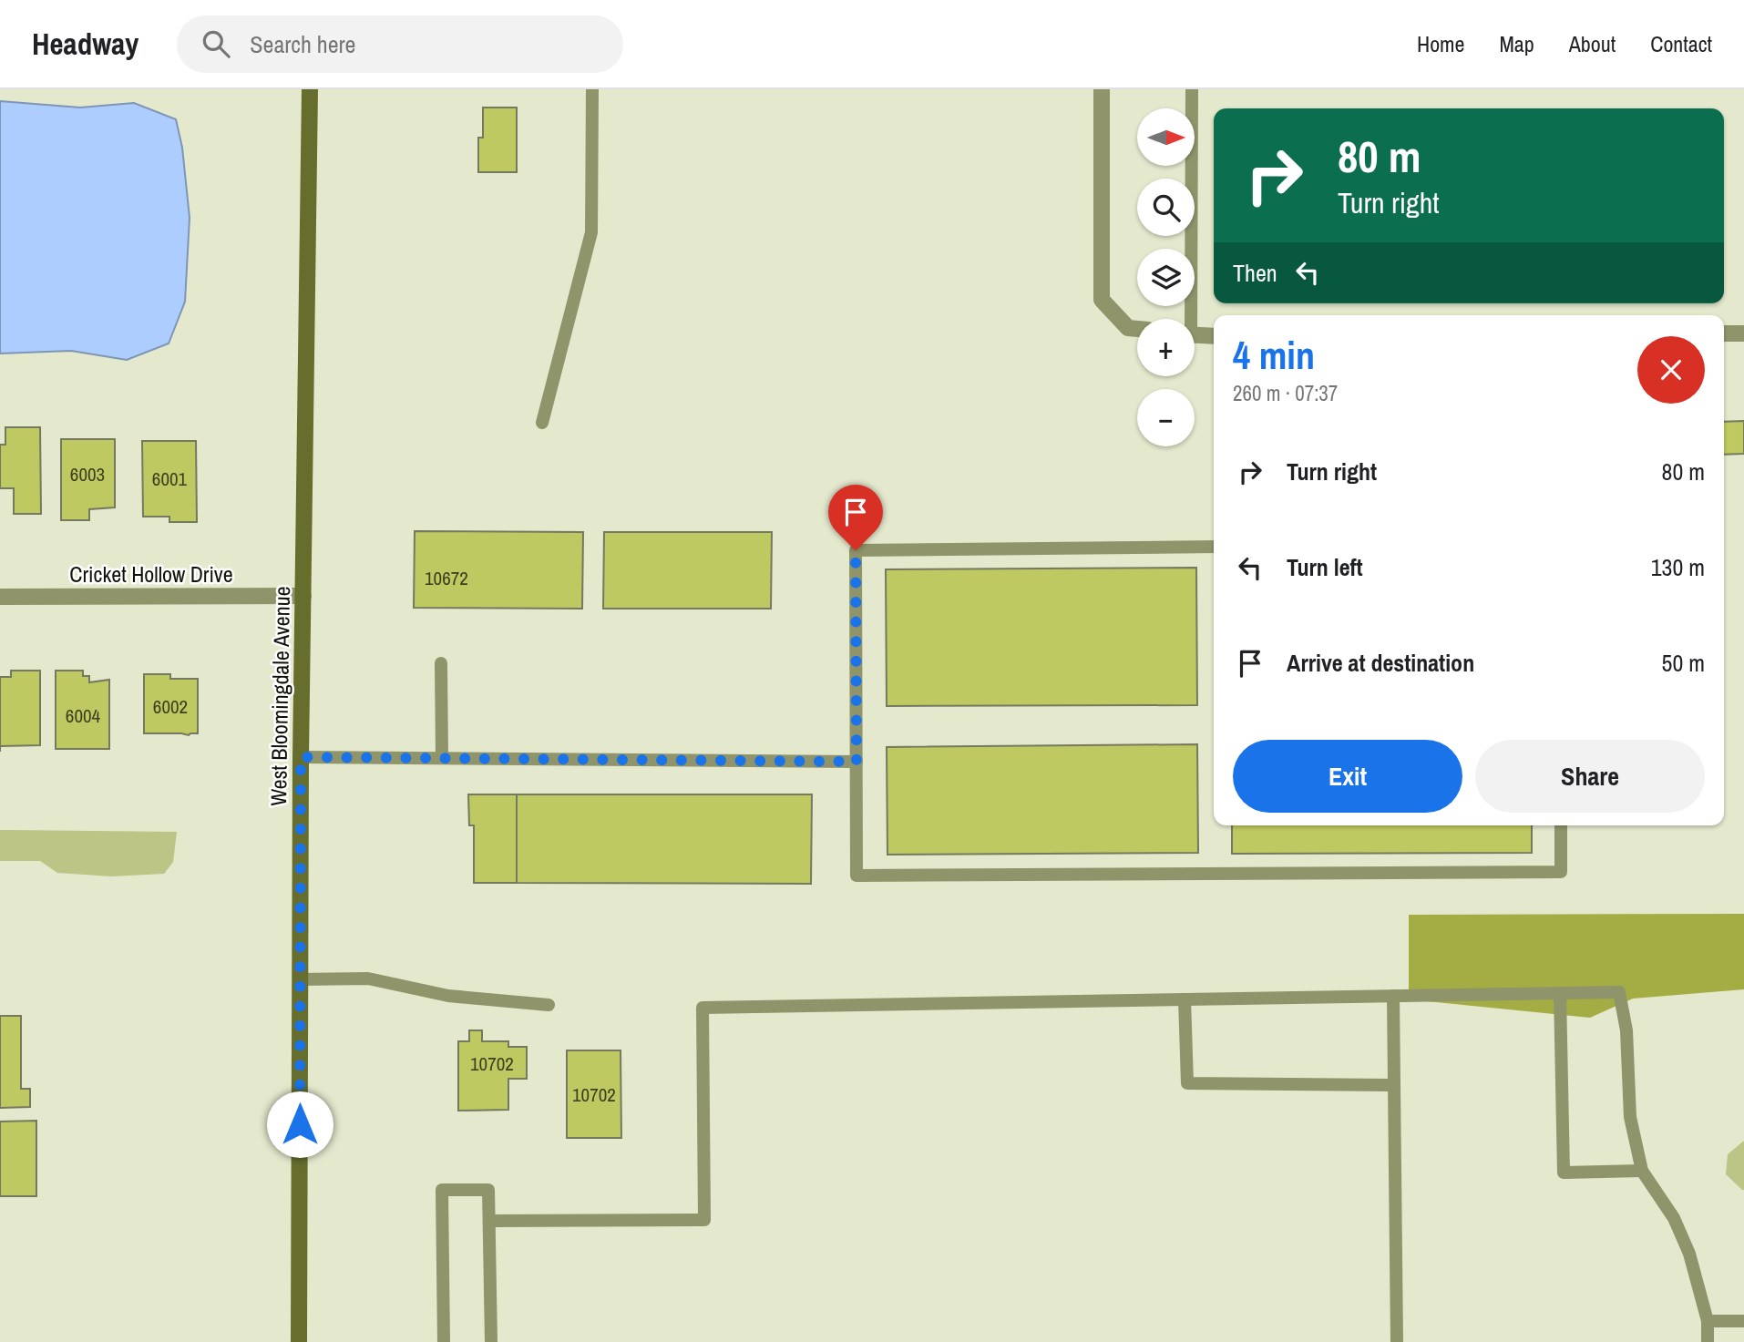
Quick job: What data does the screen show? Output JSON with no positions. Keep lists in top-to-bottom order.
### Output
{
  "streets": {
    "main road": ["West Bloomingdale Avenue"],
    "street": ["Cricket Hollow Drive"]
  },
  "crossings": [
    ["Cricket Hollow Drive", "West Bloomingdale Avenue"]
  ],
  "house_numbers": [
    "6003",
    "6001",
    "10672",
    "6002",
    "6004",
    "10702",
    "10702"
  ],
  "north": "right",
  "page": {
    "header": "Headway",
    "search": "Search here",
    "nav": [
      "Home",
      "Map",
      "About",
      "Contact"
    ],
    "map_buttons": ["+", "−"],
    "turn": ["80 m", "Turn right"],
    "then": "Then",
    "heading": ["4 min", "260 m · 07:37"],
    "list": [
      {
        "name": "Turn right",
        "value": "80 m"
      },
      {
        "name": "Turn left",
        "value": "130 m"
      },
      {
        "name": "Arrive at destination",
        "value": "50 m"
      }
    ],
    "buttons": ["Exit", "Share"]
  }
}
